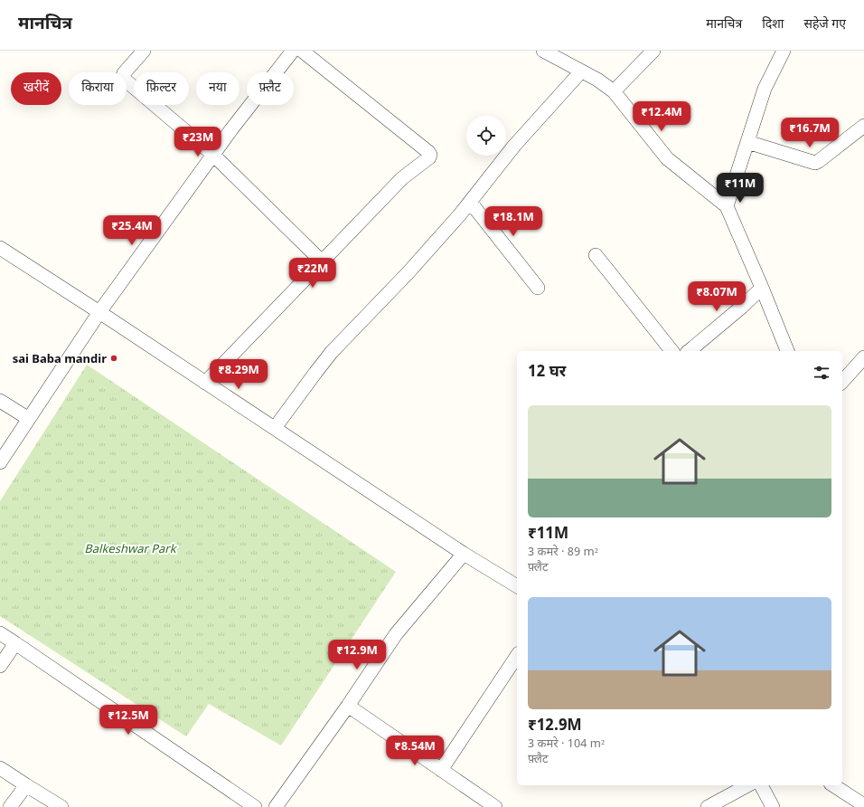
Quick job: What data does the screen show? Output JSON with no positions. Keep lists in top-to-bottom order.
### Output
{
  "parks": ["Balkeshwar Park"],
  "places": ["sai Baba mandir"],
  "page": {
    "header": "मानचित्र",
    "nav": ["मानचित्र", "दिशा", "सहेजे गए"],
    "chip": [
      "खरीदें",
      "किराया",
      "फ़िल्टर",
      "नया",
      "फ़्लैट"
    ],
    "price": [
      "₹12.4M",
      "₹16.7M",
      "₹23M",
      "₹11M",
      "₹18.1M",
      "₹25.4M",
      "₹22M",
      "₹8.07M",
      "₹8.29M",
      "₹12.9M",
      "₹12.5M",
      "₹8.54M"
    ],
    "heading": "12 घर",
    "list": [
      {
        "name": "₹11M",
        "note": "3 कमरे · 89 m² · फ़्लैट"
      },
      {
        "name": "₹12.9M",
        "note": "3 कमरे · 104 m² · फ़्लैट"
      }
    ]
  }
}
